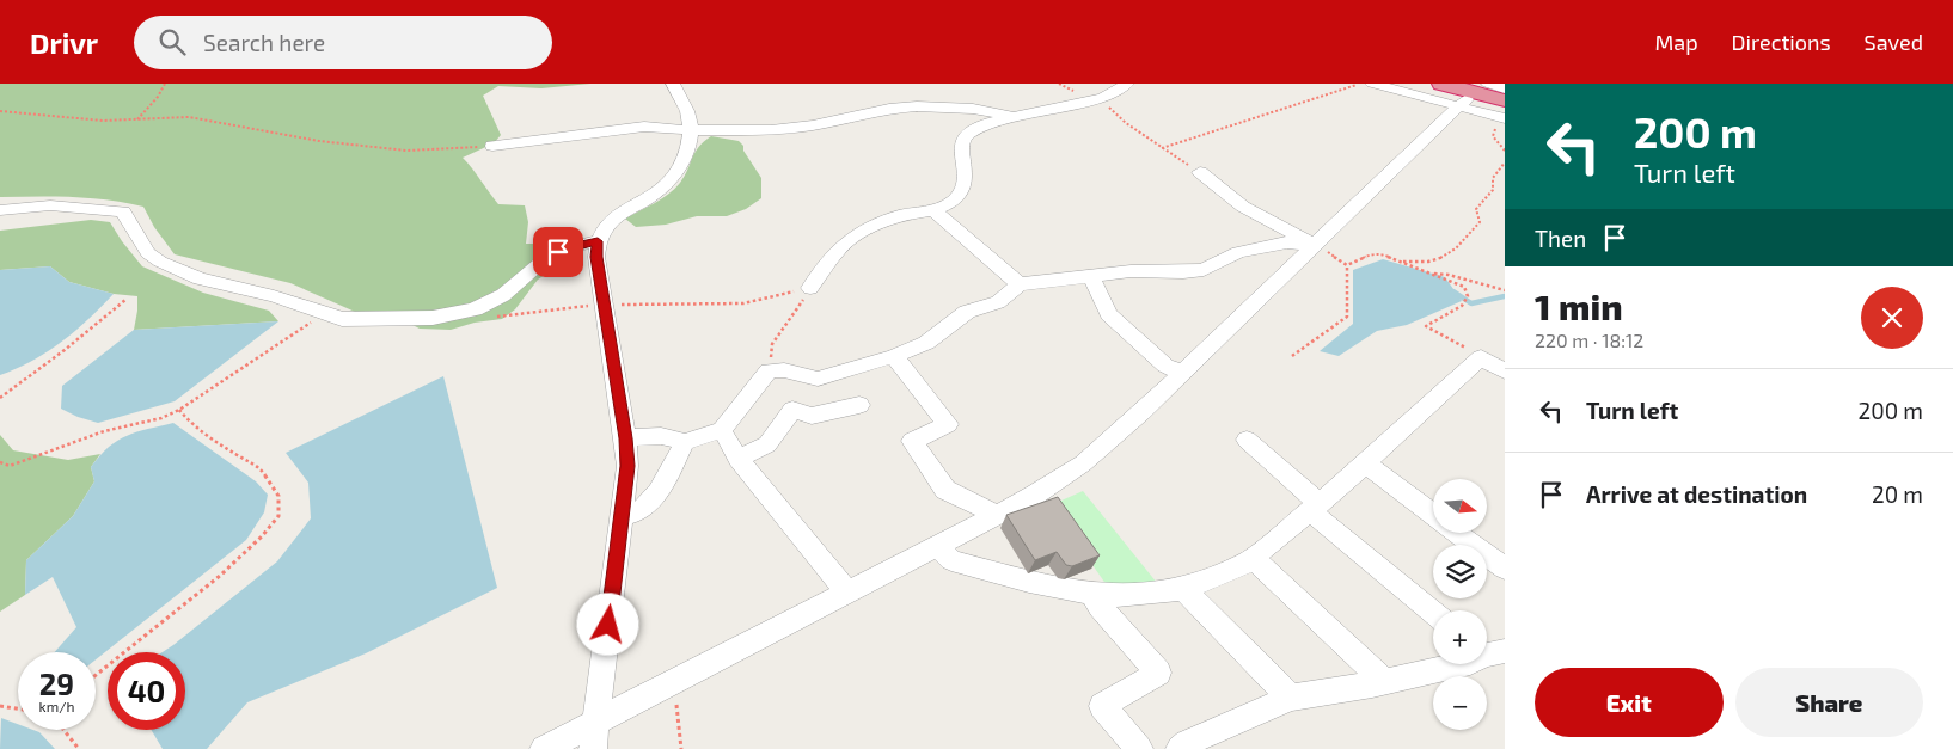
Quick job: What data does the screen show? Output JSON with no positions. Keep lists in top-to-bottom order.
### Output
{
  "north": "right",
  "page": {
    "header": "Drivr",
    "search": "Search here",
    "nav": ["Map", "Directions", "Saved"],
    "turn": ["200 m", "Turn left"],
    "then": "Then",
    "heading": ["1 min", "220 m · 18:12"],
    "list": [
      {
        "name": "Turn left",
        "value": "200 m"
      },
      {
        "name": "Arrive at destination",
        "value": "20 m"
      }
    ],
    "map_buttons": ["+", "−"],
    "speed": "29 km/h",
    "limit": "40",
    "buttons": ["Exit", "Share"]
  }
}
